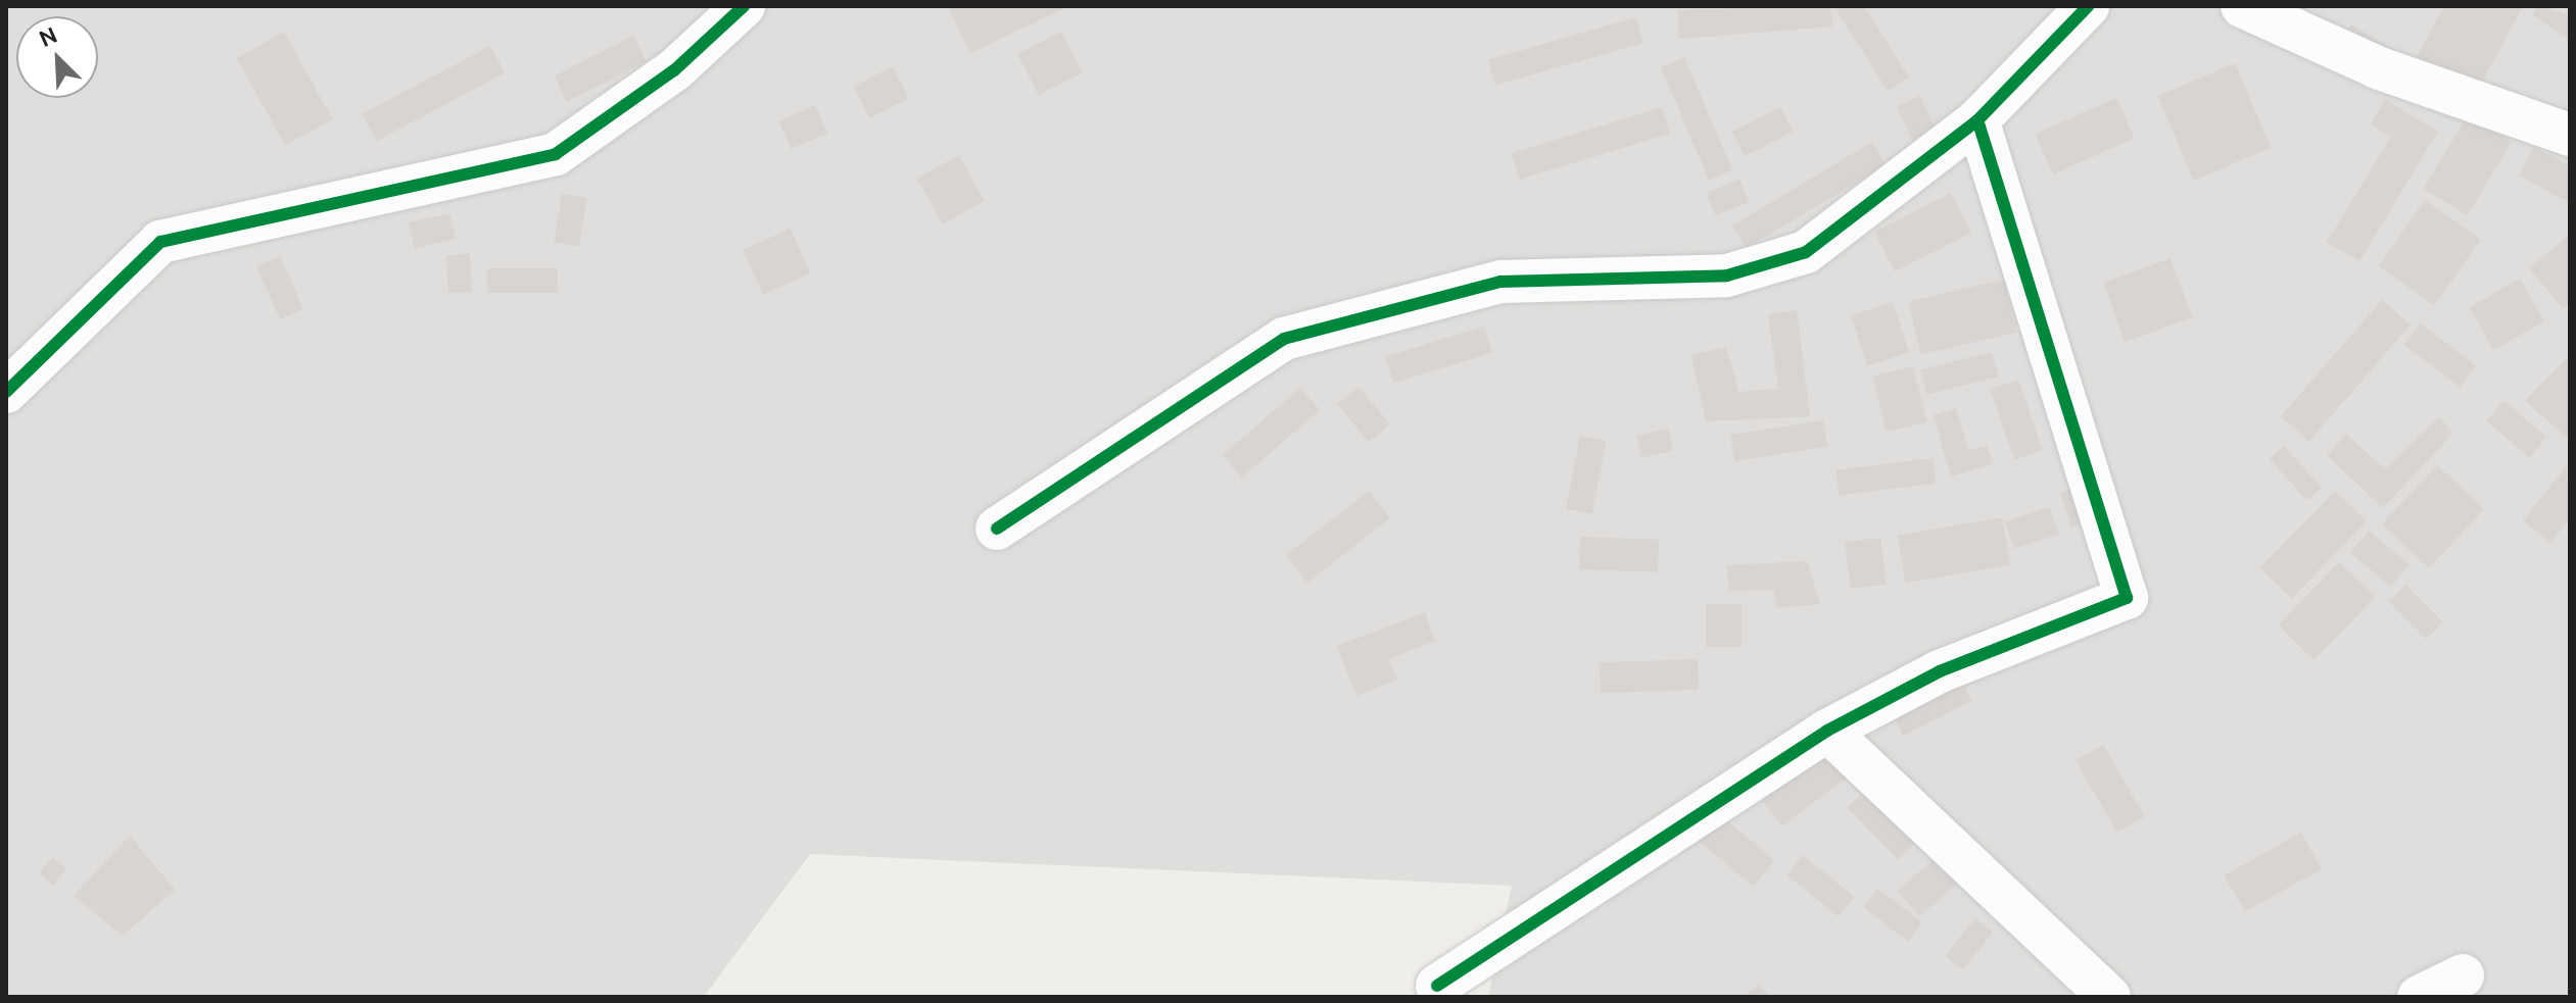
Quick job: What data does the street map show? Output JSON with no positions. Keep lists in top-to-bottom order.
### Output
{
  "north": "top left"
}
